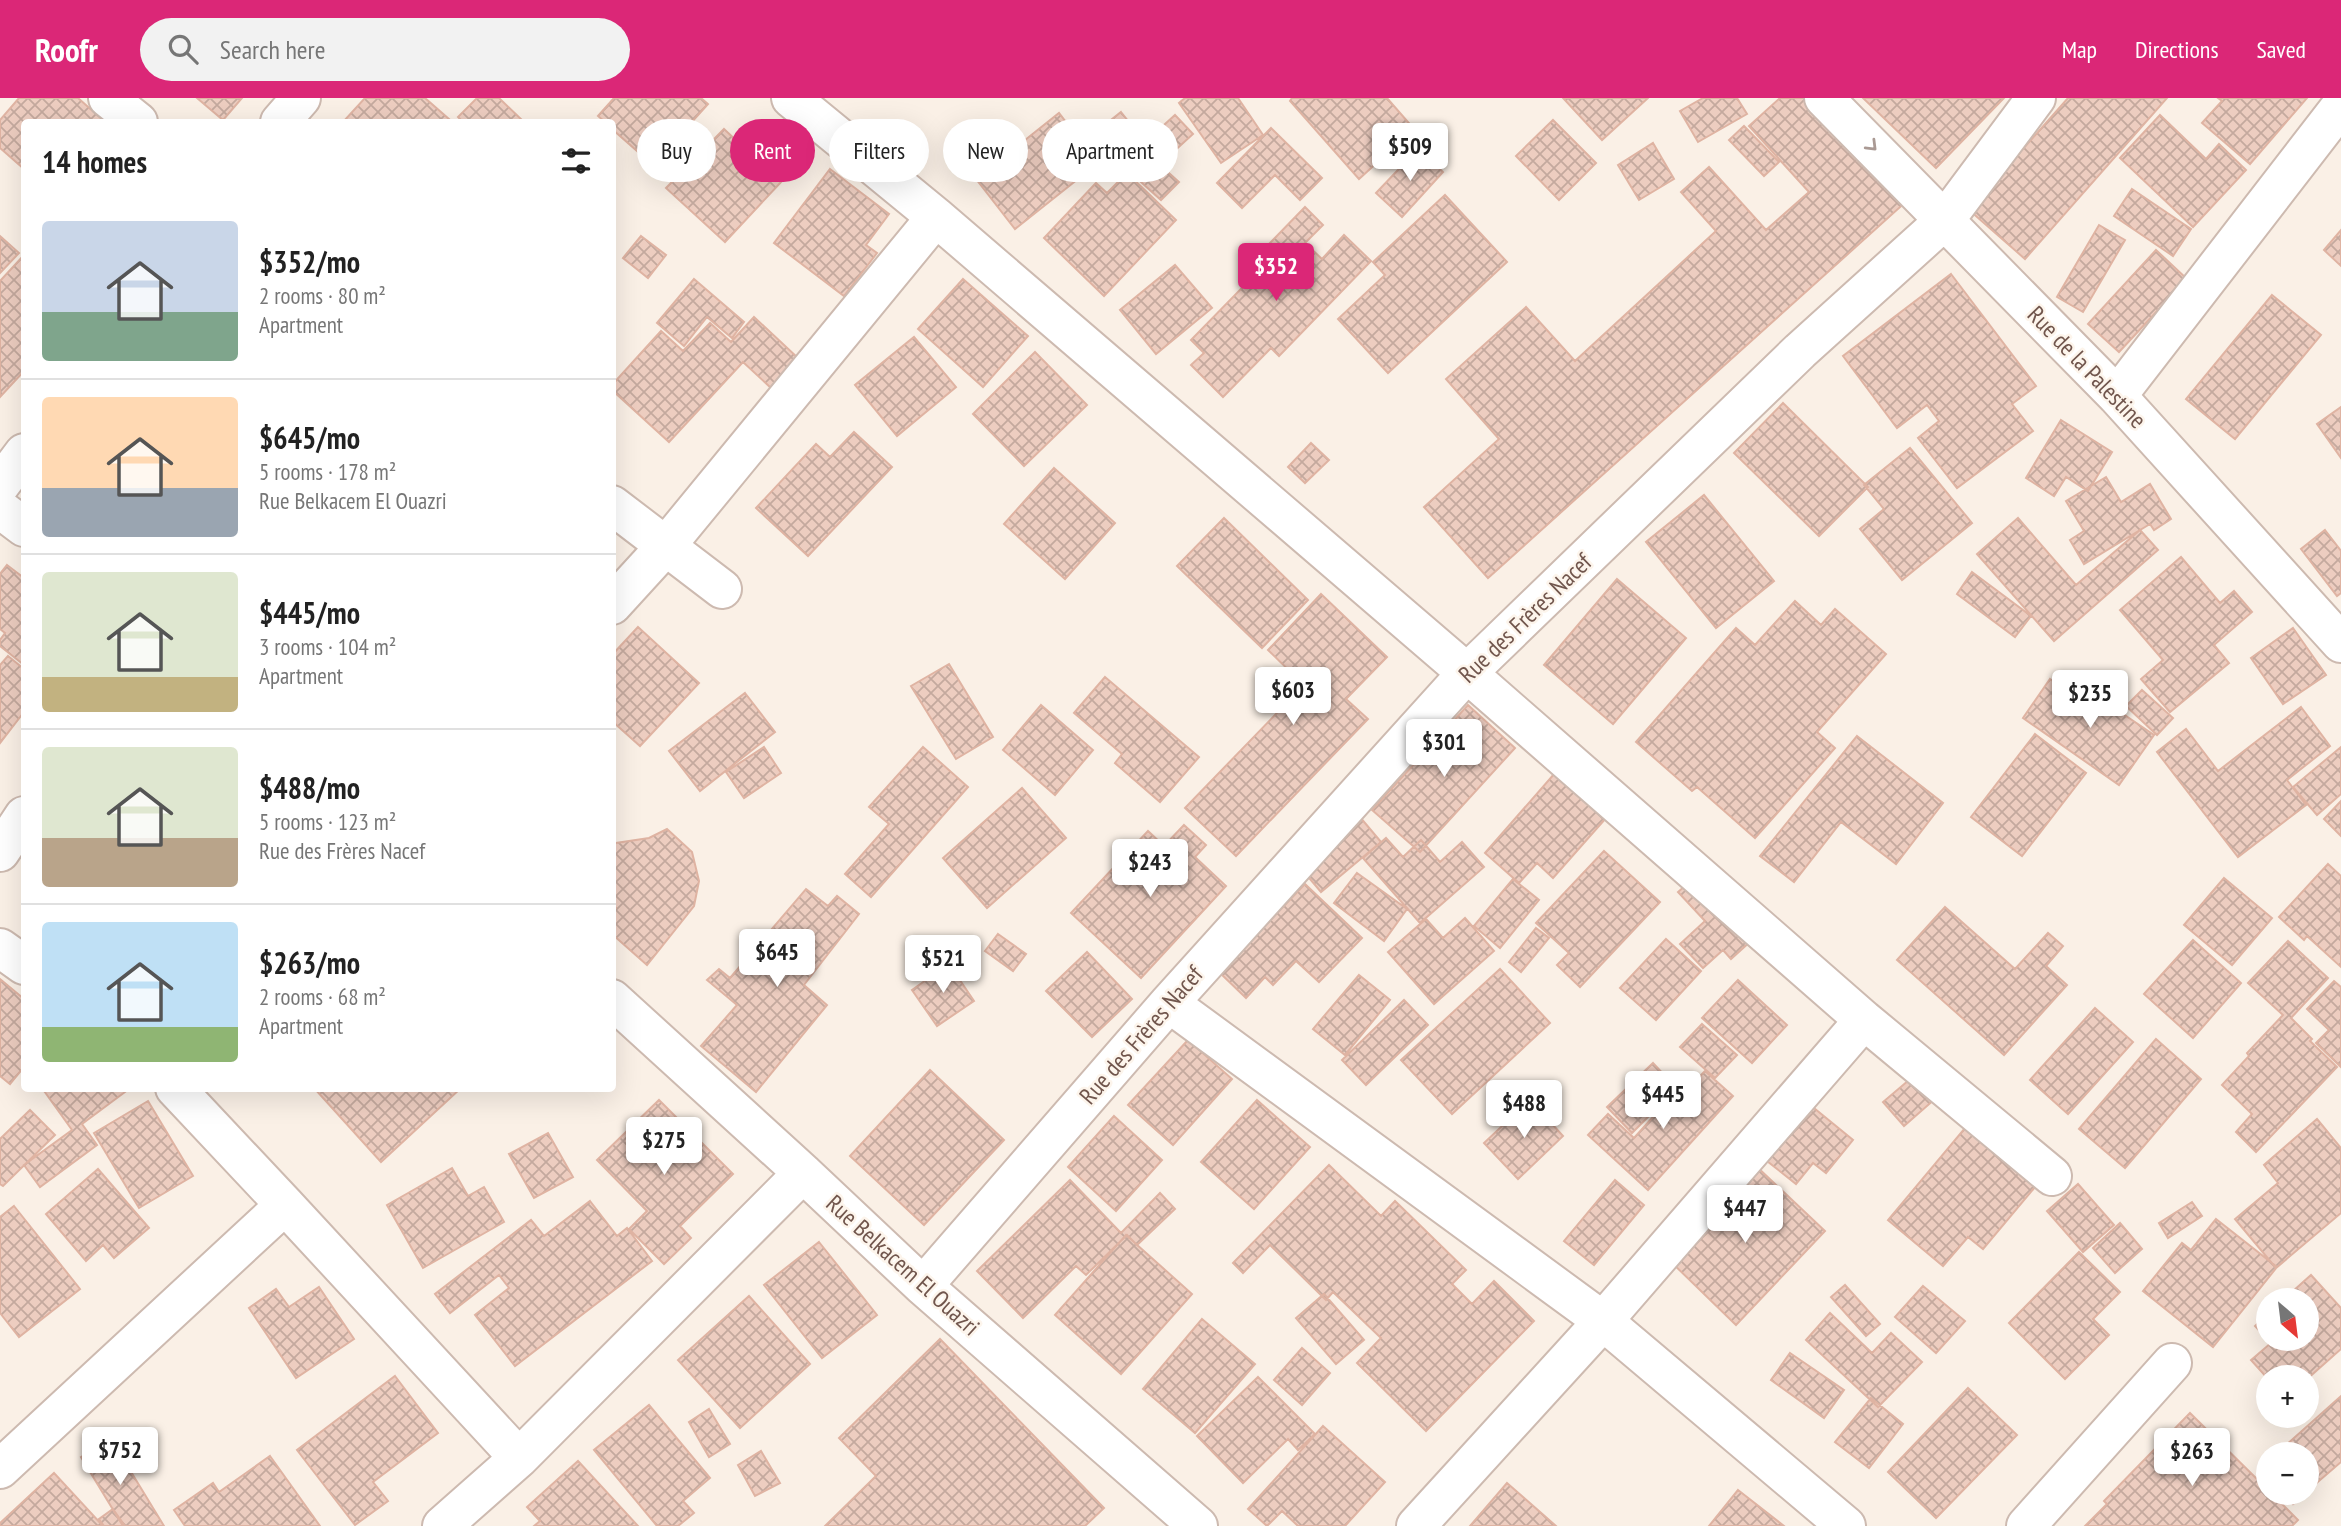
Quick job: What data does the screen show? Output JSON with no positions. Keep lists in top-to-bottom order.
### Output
{
  "streets": {
    "street": ["Rue de la Palestine", "Rue des Frères Nacef", "Rue Belkacem El Ouazri"]
  },
  "crossings": [
    ["Rue de la Palestine", "Rue des Frères Nacef"],
    ["Rue des Frères Nacef", "Rue Belkacem El Ouazri"]
  ],
  "north": "bottom right",
  "page": {
    "header": "Roofr",
    "search": "Search here",
    "nav": ["Map", "Directions", "Saved"],
    "chip": [
      "Buy",
      "Rent",
      "Filters",
      "New",
      "Apartment"
    ],
    "heading": "14 homes",
    "price": [
      "$509",
      "$352",
      "$603",
      "$235",
      "$301",
      "$243",
      "$645",
      "$521",
      "$445",
      "$488",
      "$275",
      "$447",
      "$752",
      "$263"
    ],
    "list": [
      {
        "name": "$352/mo",
        "note": "2 rooms · 80 m² · Apartment"
      },
      {
        "name": "$645/mo",
        "note": "5 rooms · 178 m² · Rue Belkacem El Ouazri"
      },
      {
        "name": "$445/mo",
        "note": "3 rooms · 104 m² · Apartment"
      },
      {
        "name": "$488/mo",
        "note": "5 rooms · 123 m² · Rue des Frères Nacef"
      },
      {
        "name": "$263/mo",
        "note": "2 rooms · 68 m² · Apartment"
      }
    ],
    "map_buttons": ["+", "−"]
  }
}
